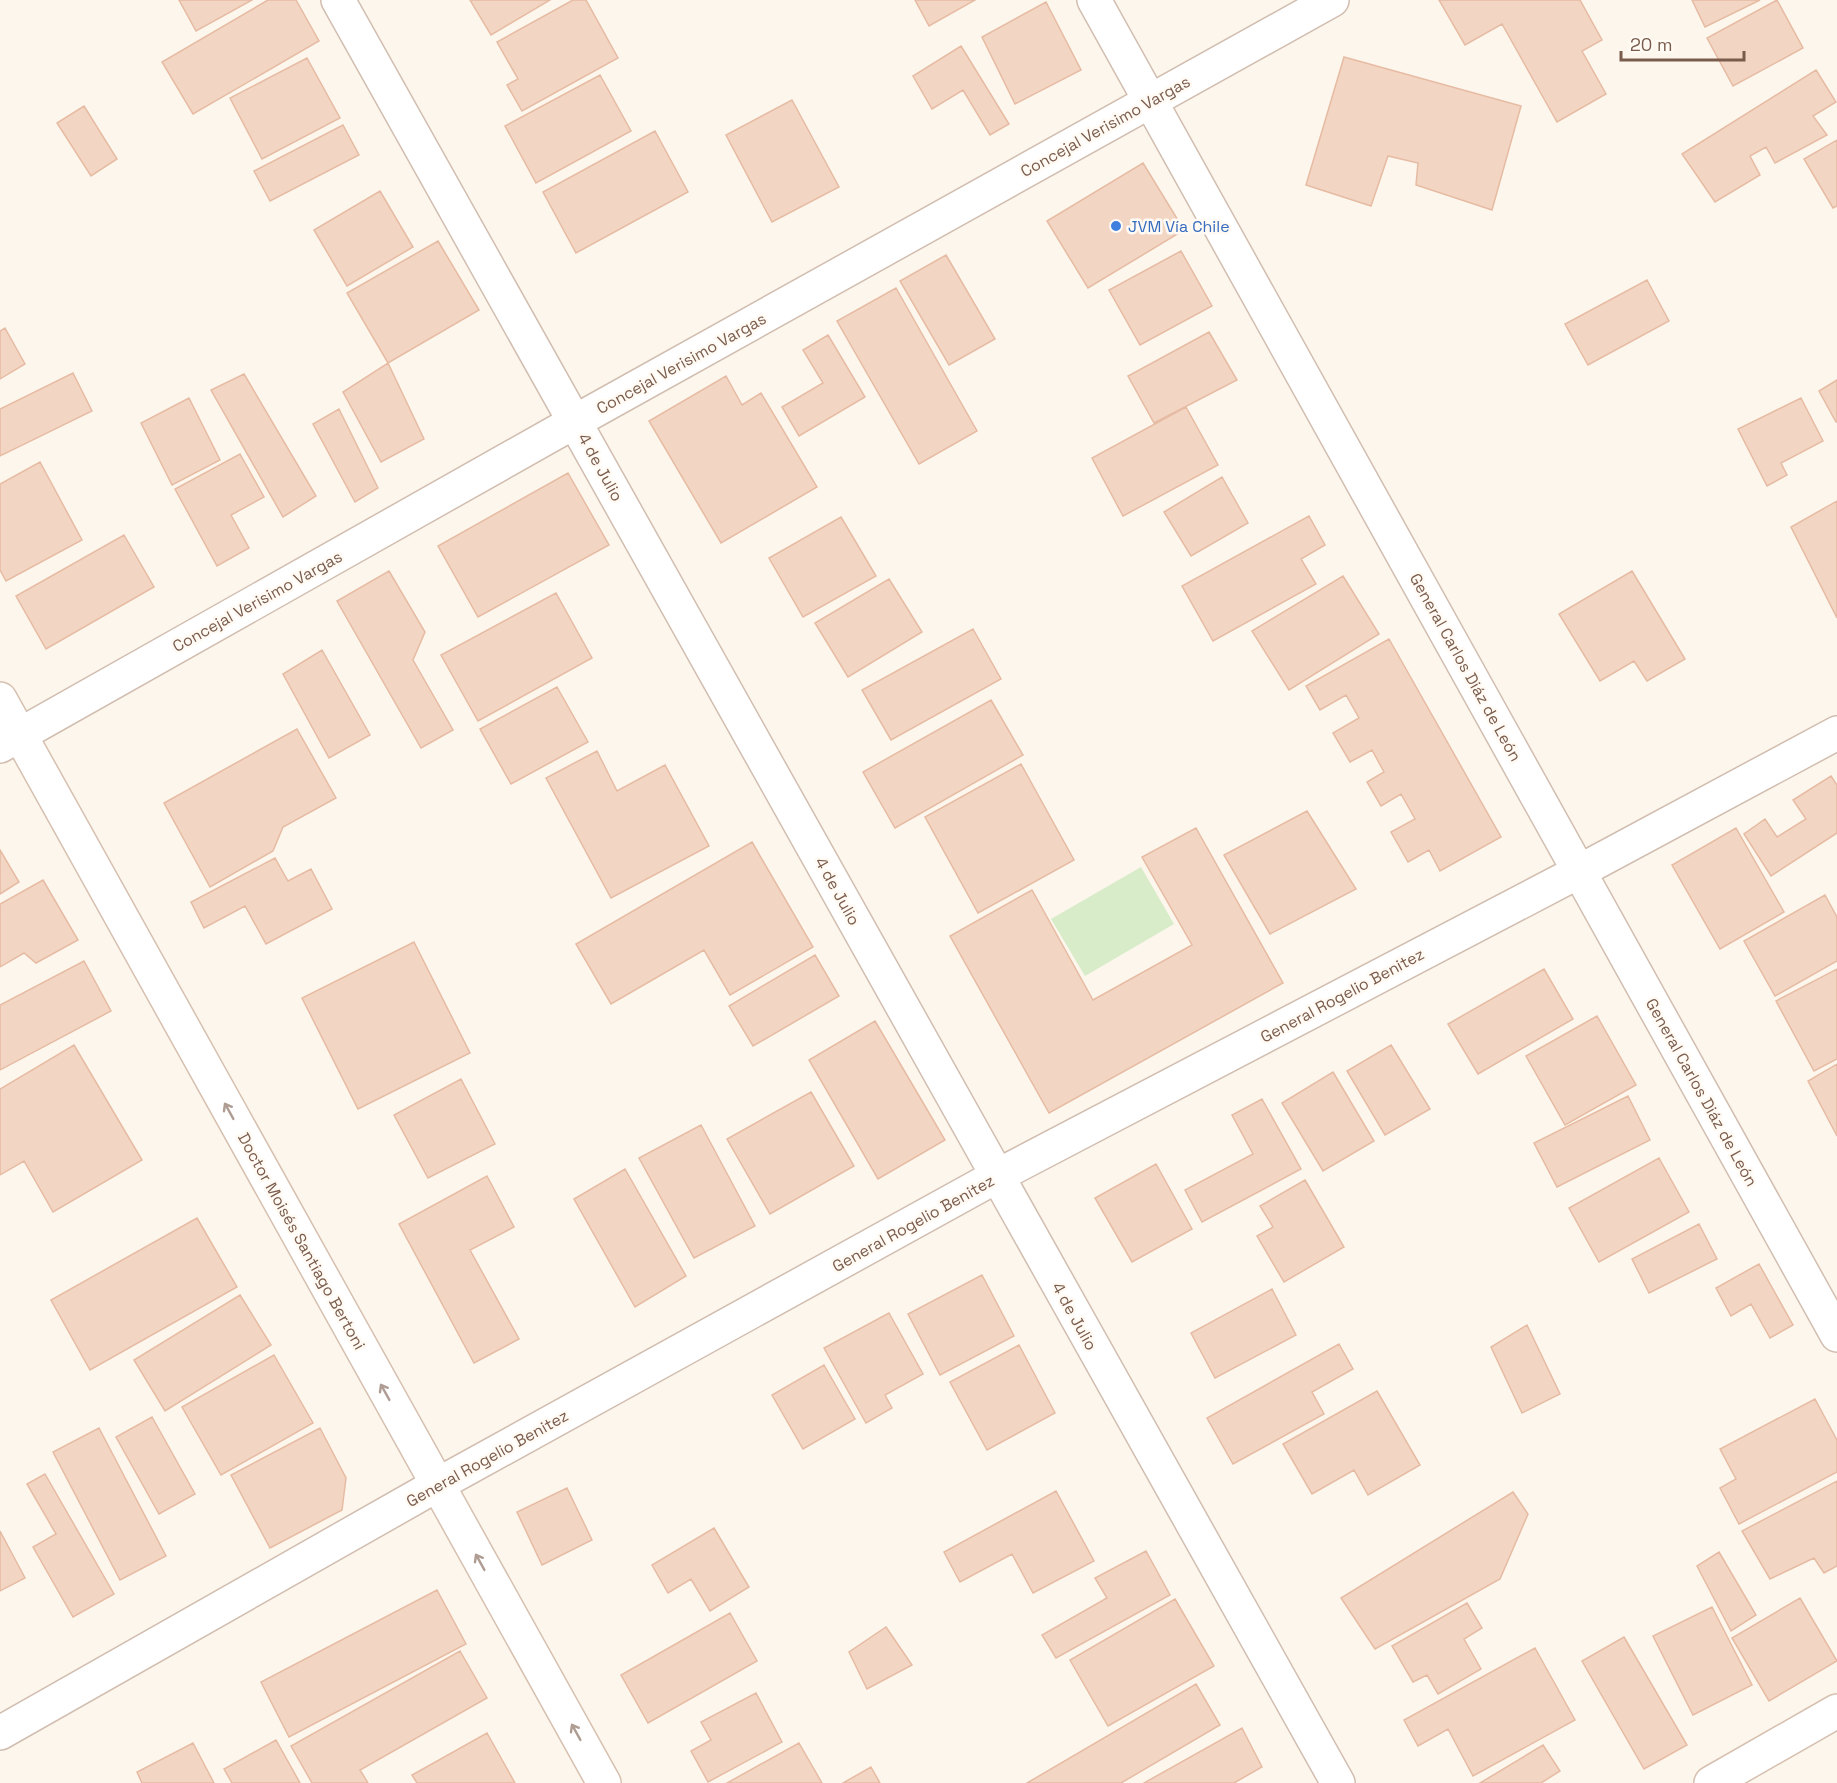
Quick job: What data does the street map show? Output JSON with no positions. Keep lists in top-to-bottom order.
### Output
{
  "streets": {
    "street": [
      "Concejal Verisimo Vargas",
      "4 de Julio",
      "General Carlos Diáz de León",
      "General Rogelio Benitez",
      "Doctor Moisés Santiago Bertoni"
    ]
  },
  "crossings": [
    ["Concejal Verisimo Vargas", "4 de Julio"],
    ["Concejal Verisimo Vargas", "General Carlos Diáz de León"],
    ["Concejal Verisimo Vargas", "Doctor Moisés Santiago Bertoni"],
    ["4 de Julio", "General Rogelio Benitez"],
    ["General Carlos Diáz de León", "General Rogelio Benitez"],
    ["General Rogelio Benitez", "Doctor Moisés Santiago Bertoni"]
  ],
  "one_way": ["Doctor Moisés Santiago Bertoni"],
  "places": ["JVM Vía Chile"],
  "scale_bar": "20 m"
}
